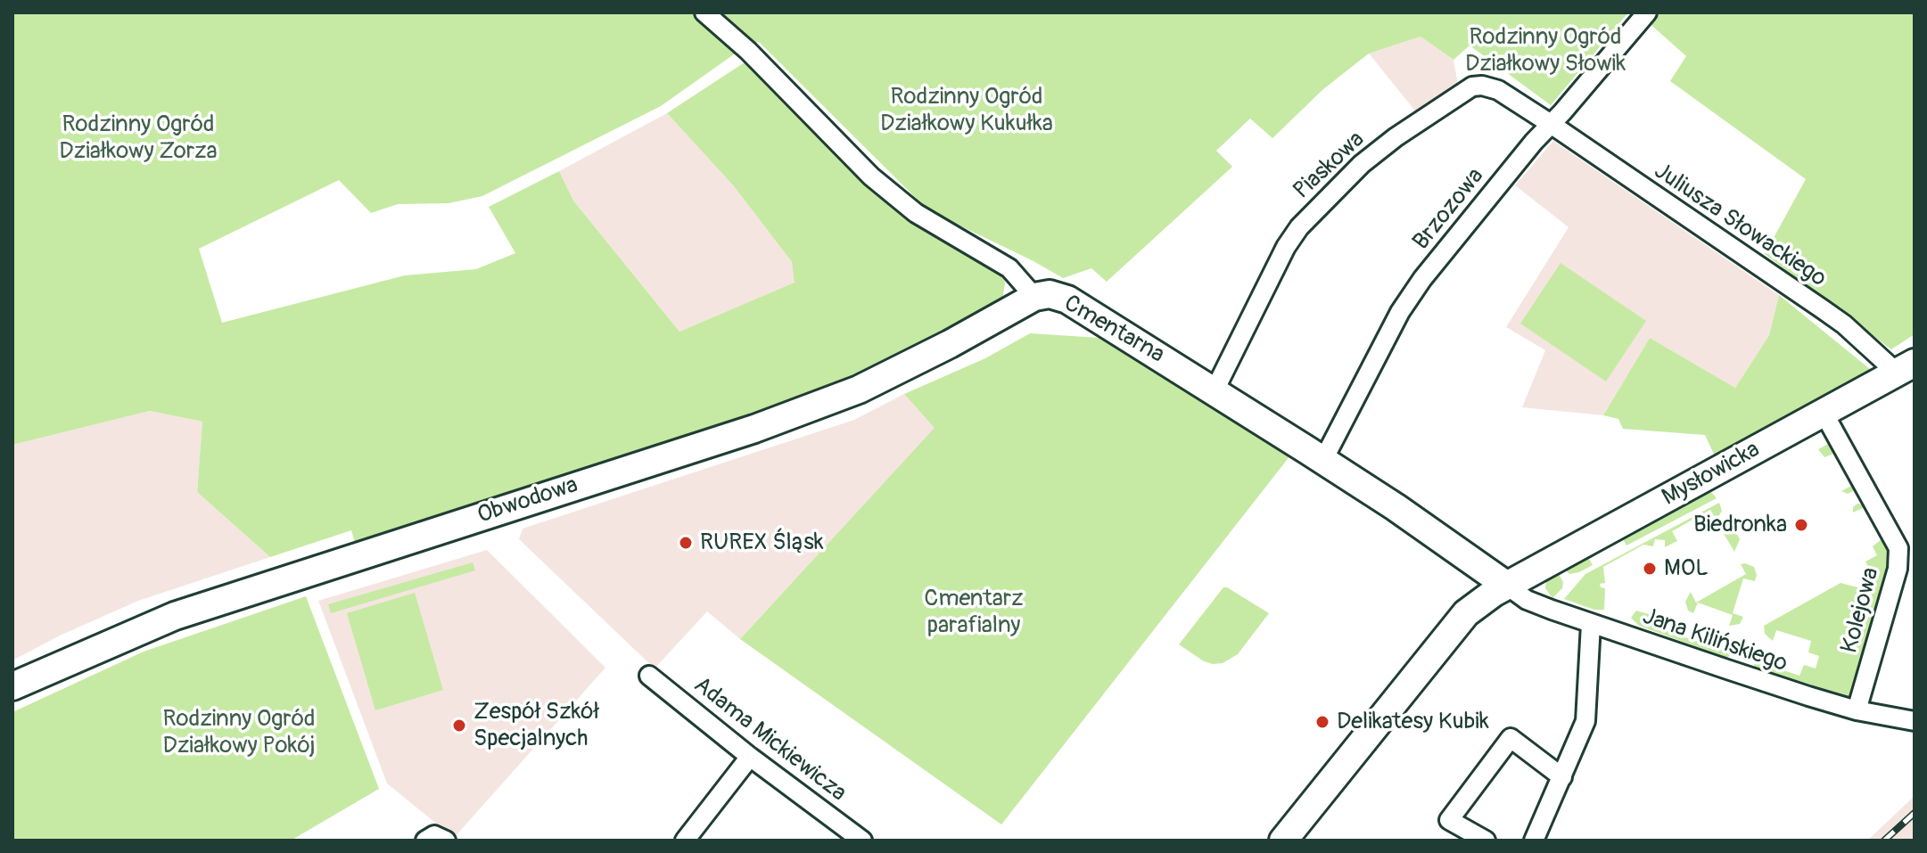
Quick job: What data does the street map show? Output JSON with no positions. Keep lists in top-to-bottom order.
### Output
{
  "streets": {
    "street": [
      "Piaskowa",
      "Brzozowa",
      "Juliusza Słowackiego",
      "Cmentarna",
      "Mysłowicka",
      "Obwodowa",
      "Kolejowa",
      "Jana Kilińskiego",
      "Adama Mickiewicza"
    ]
  },
  "crossings": [
    ["Piaskowa", "Brzozowa"],
    ["Piaskowa", "Juliusza Słowackiego"],
    ["Piaskowa", "Cmentarna"],
    ["Brzozowa", "Juliusza Słowackiego"],
    ["Brzozowa", "Cmentarna"],
    ["Juliusza Słowackiego", "Mysłowicka"],
    ["Cmentarna", "Mysłowicka"],
    ["Cmentarna", "Obwodowa"],
    ["Cmentarna", "Jana Kilińskiego"],
    ["Mysłowicka", "Kolejowa"],
    ["Mysłowicka", "Jana Kilińskiego"],
    ["Kolejowa", "Jana Kilińskiego"]
  ],
  "parks": [
    "Rodzinny Ogród Działkowy Słowik",
    "Rodzinny Ogród Działkowy Kukułka",
    "Rodzinny Ogród Działkowy Zorza",
    "Cmentarz parafialny",
    "Rodzinny Ogród Działkowy Pokój"
  ],
  "places": [
    "Biedronka",
    "RUREX Śląsk",
    "MOL",
    "Delikatesy Kubik",
    "Zespół Szkół Specjalnych"
  ]
}
